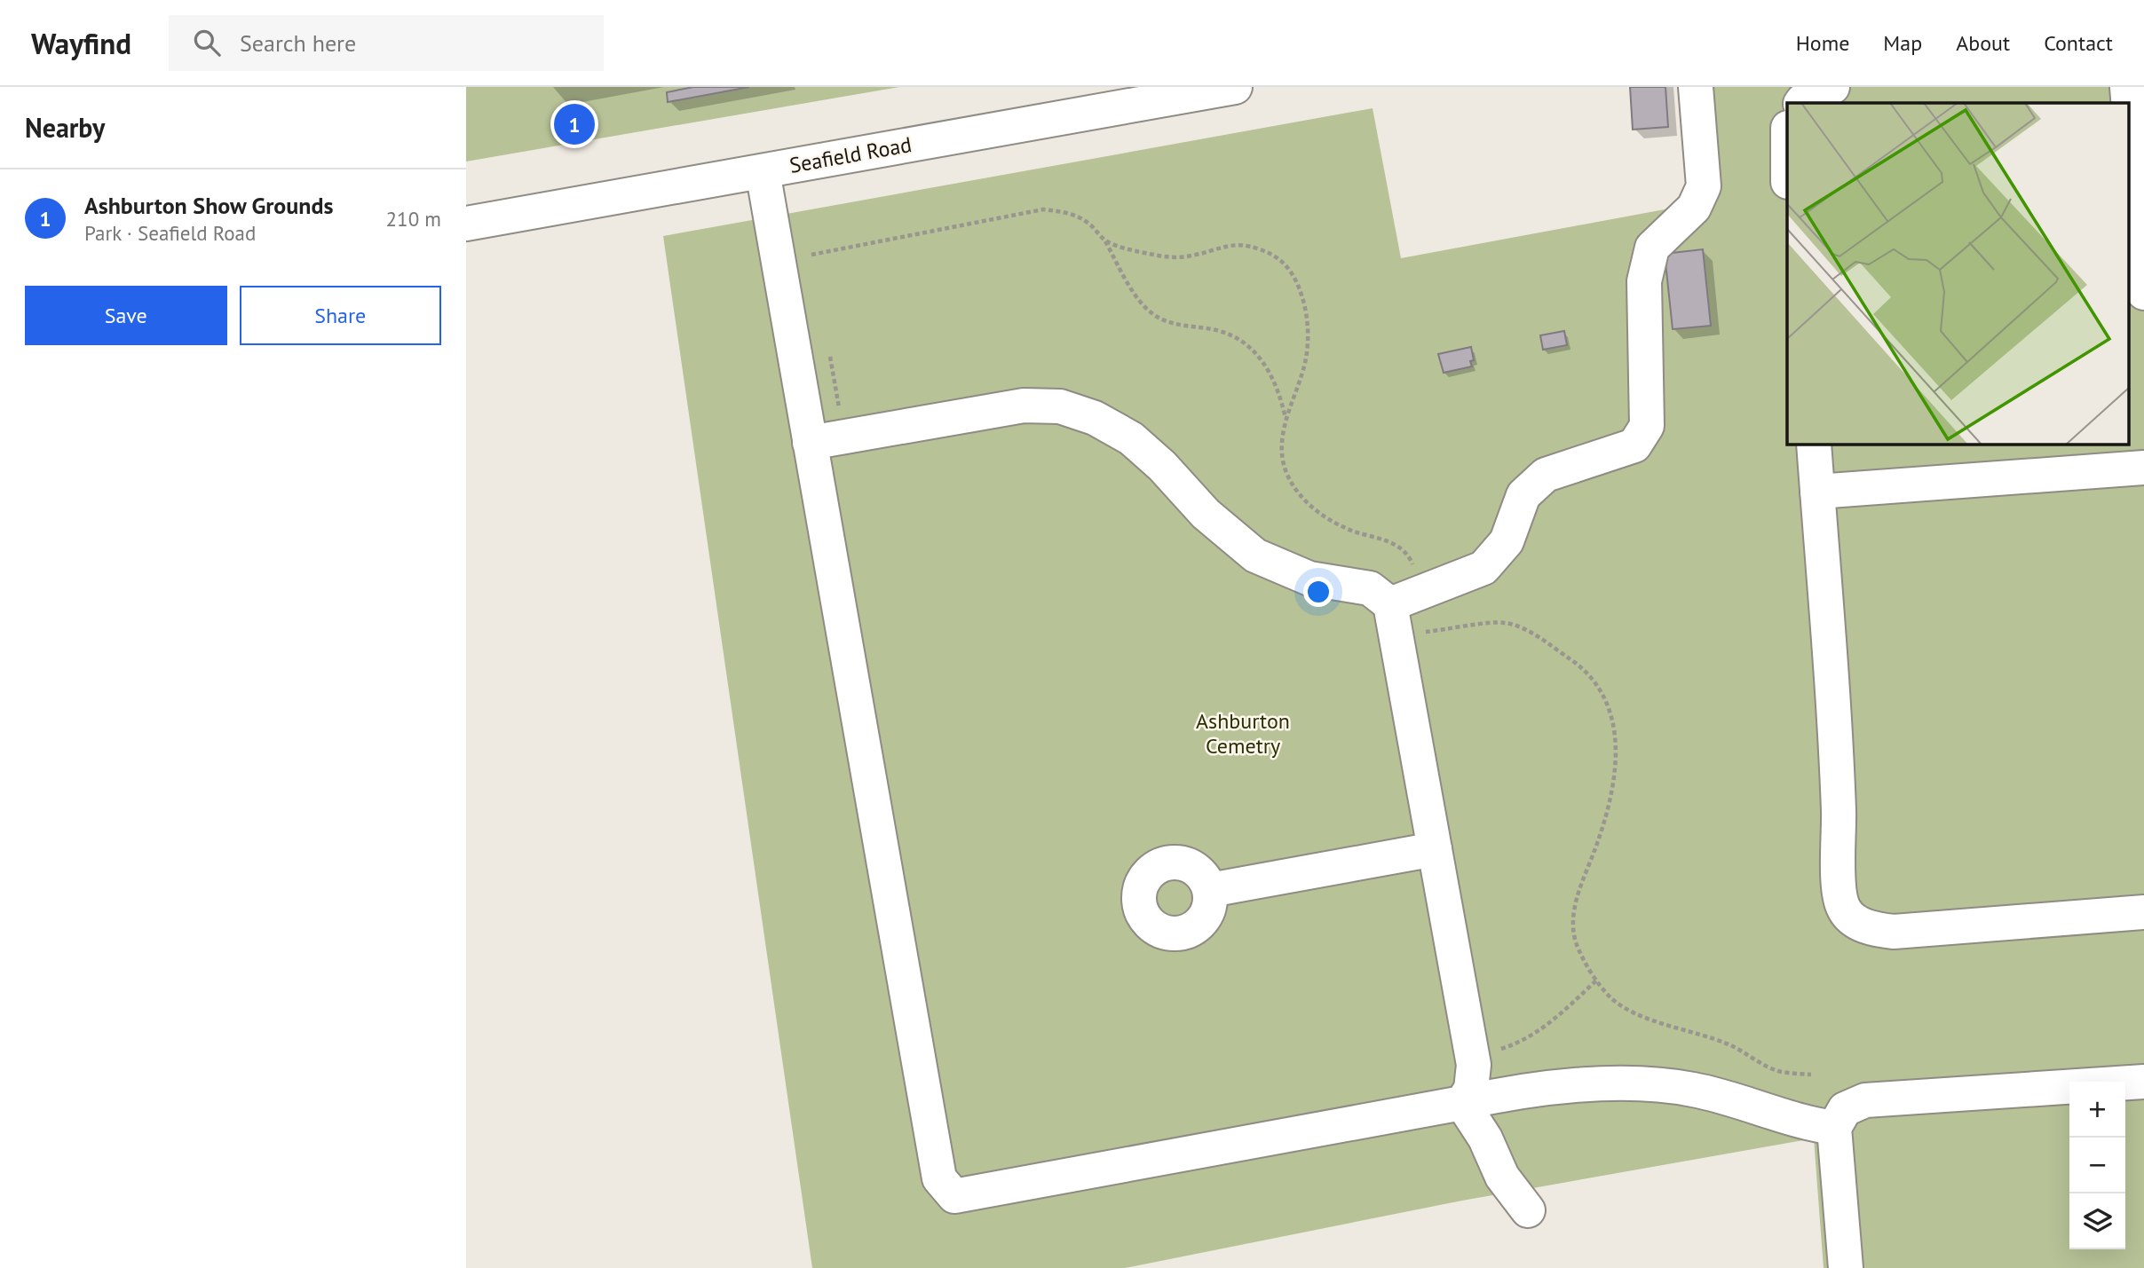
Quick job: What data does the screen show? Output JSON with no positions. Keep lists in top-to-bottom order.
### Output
{
  "streets": {
    "street": ["Seafield Road"]
  },
  "parks": ["Ashburton Cemetry"],
  "page": {
    "header": "Wayfind",
    "search": "Search here",
    "nav": [
      "Home",
      "Map",
      "About",
      "Contact"
    ],
    "heading": "Nearby",
    "pins": "1",
    "list": [
      {
        "mark": "1",
        "name": "Ashburton Show Grounds",
        "note": "Park · Seafield Road",
        "value": "210 m"
      }
    ],
    "buttons": ["Save", "Share"],
    "map_buttons": ["+", "−"]
  }
}
